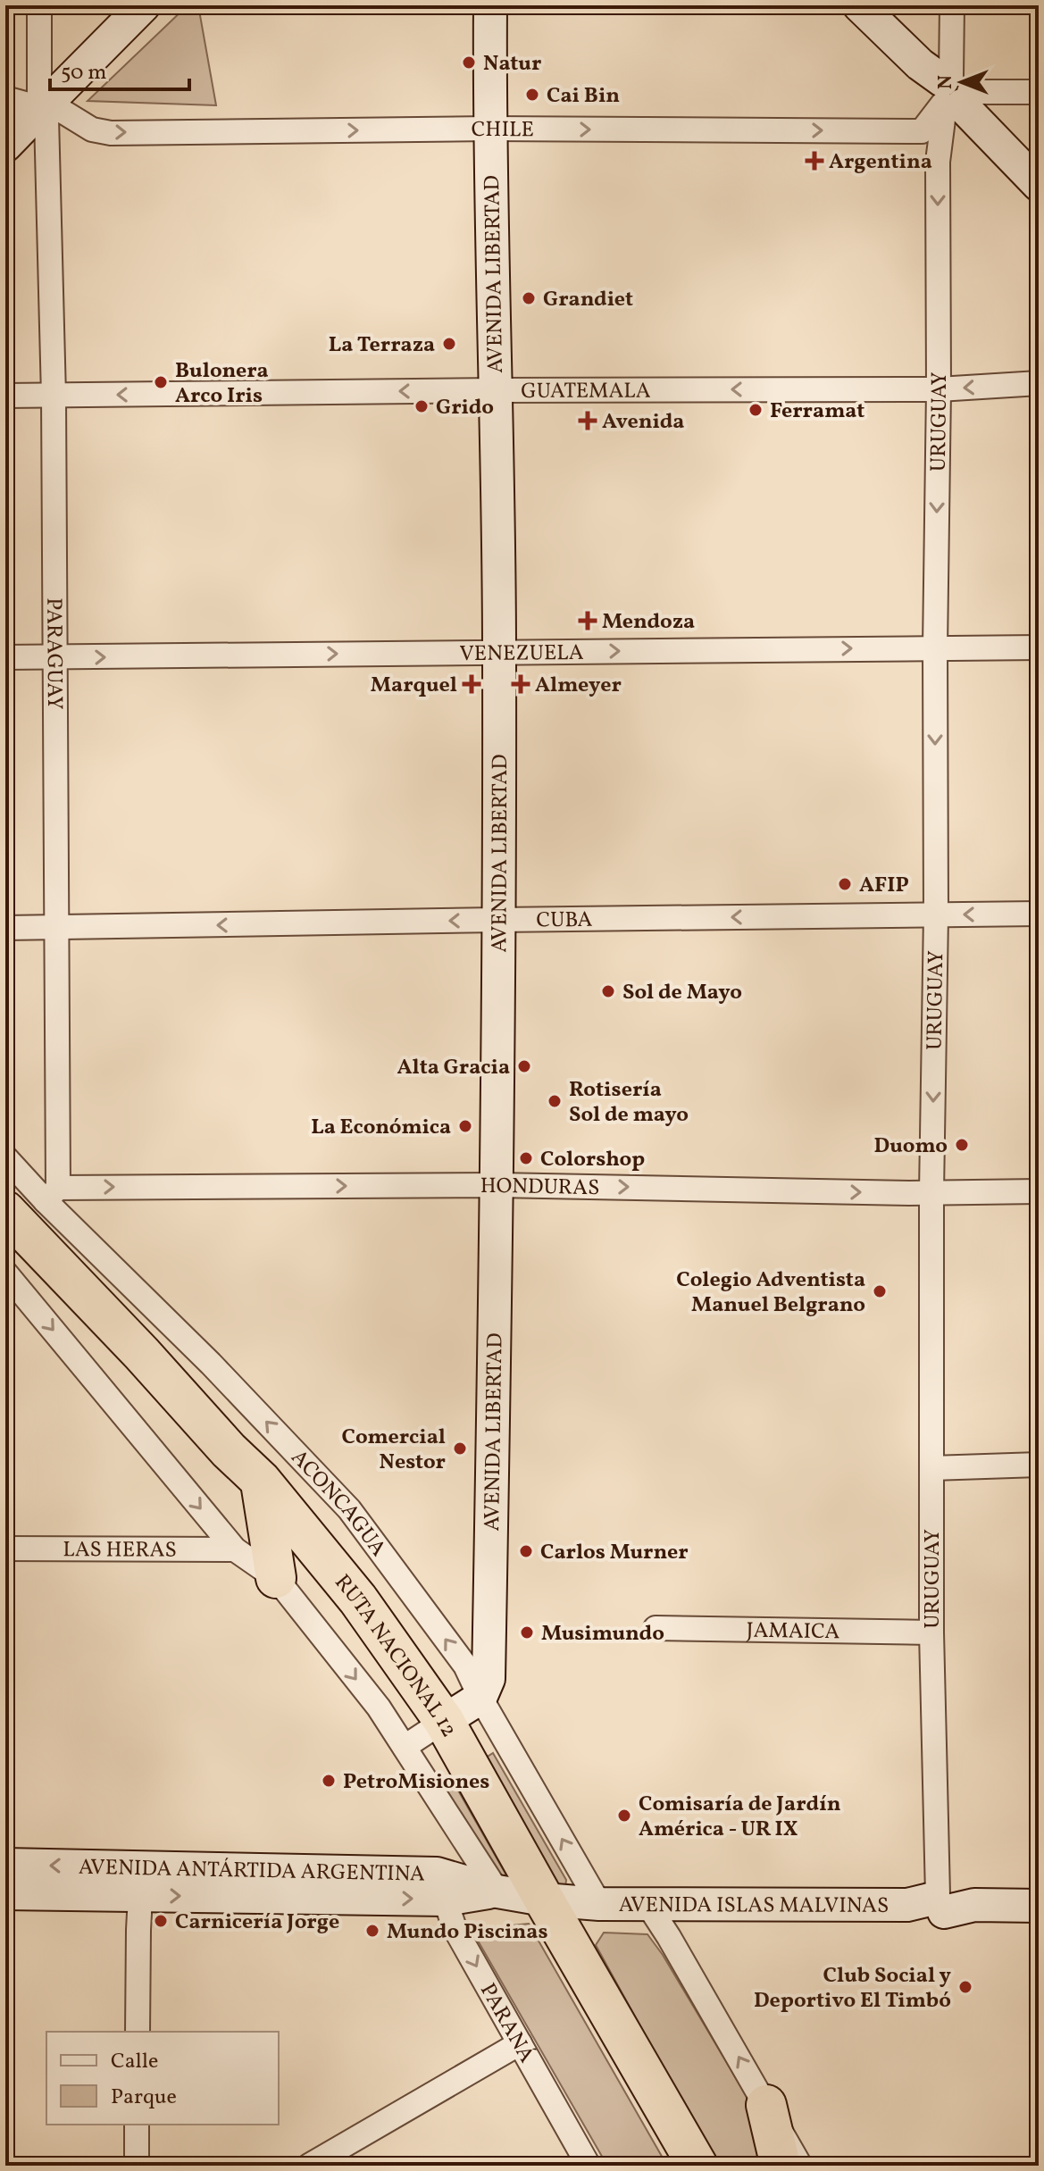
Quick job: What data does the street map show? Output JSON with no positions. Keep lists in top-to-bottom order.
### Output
{
  "streets": {
    "highway": ["RUTA NACIONAL 12"],
    "main road": ["AVENIDA LIBERTAD", "AVENIDA ANTÁRTIDA ARGENTINA", "AVENIDA ISLAS MALVINAS"],
    "street": [
      "CHILE",
      "GUATEMALA",
      "URUGUAY",
      "VENEZUELA",
      "PARAGUAY",
      "CUBA",
      "HONDURAS",
      "ACONCAGUA",
      "LAS HERAS",
      "JAMAICA",
      "PARANÁ"
    ]
  },
  "crossings": [
    ["CHILE", "AVENIDA LIBERTAD"],
    ["CHILE", "URUGUAY"],
    ["CHILE", "PARAGUAY"],
    ["AVENIDA LIBERTAD", "GUATEMALA"],
    ["AVENIDA LIBERTAD", "VENEZUELA"],
    ["AVENIDA LIBERTAD", "CUBA"],
    ["AVENIDA LIBERTAD", "HONDURAS"],
    ["AVENIDA LIBERTAD", "ACONCAGUA"],
    ["GUATEMALA", "URUGUAY"],
    ["GUATEMALA", "PARAGUAY"],
    ["URUGUAY", "VENEZUELA"],
    ["URUGUAY", "CUBA"],
    ["URUGUAY", "HONDURAS"],
    ["URUGUAY", "JAMAICA"],
    ["URUGUAY", "AVENIDA ISLAS MALVINAS"],
    ["VENEZUELA", "PARAGUAY"],
    ["PARAGUAY", "CUBA"],
    ["PARAGUAY", "HONDURAS"],
    ["PARAGUAY", "ACONCAGUA"],
    ["HONDURAS", "ACONCAGUA"],
    ["ACONCAGUA", "AVENIDA ISLAS MALVINAS"],
    ["RUTA NACIONAL 12", "AVENIDA ANTÁRTIDA ARGENTINA"],
    ["RUTA NACIONAL 12", "AVENIDA ISLAS MALVINAS"],
    ["AVENIDA ANTÁRTIDA ARGENTINA", "AVENIDA ISLAS MALVINAS"],
    ["AVENIDA ANTÁRTIDA ARGENTINA", "PARANÁ"]
  ],
  "one_way": [
    "CHILE",
    "GUATEMALA",
    "URUGUAY",
    "VENEZUELA",
    "CUBA",
    "HONDURAS"
  ],
  "places": {
    "other": [
      "Natur",
      "Cai Bin",
      "Grandiet",
      "La Terraza",
      "Bulonera Arco Iris",
      "Grido",
      "Ferramat",
      "AFIP",
      "Sol de Mayo",
      "Alta Gracia",
      "Rotisería Sol de mayo",
      "La Económica",
      "Duomo",
      "Colorshop",
      "Colegio Adventista Manuel Belgrano",
      "Comercial Nestor",
      "Carlos Murner",
      "Musimundo",
      "PetroMisiones",
      "Comisaría de Jardín América - UR IX",
      "Carnicería Jorge",
      "Mundo Piscinas",
      "Club Social y Deportivo El Timbó"
    ],
    "health": [
      "Argentina",
      "Avenida",
      "Mendoza",
      "Marquel",
      "Almeyer"
    ]
  },
  "legend": ["Calle", "Parque"],
  "scale_bar": "50 m",
  "north": "left"
}
